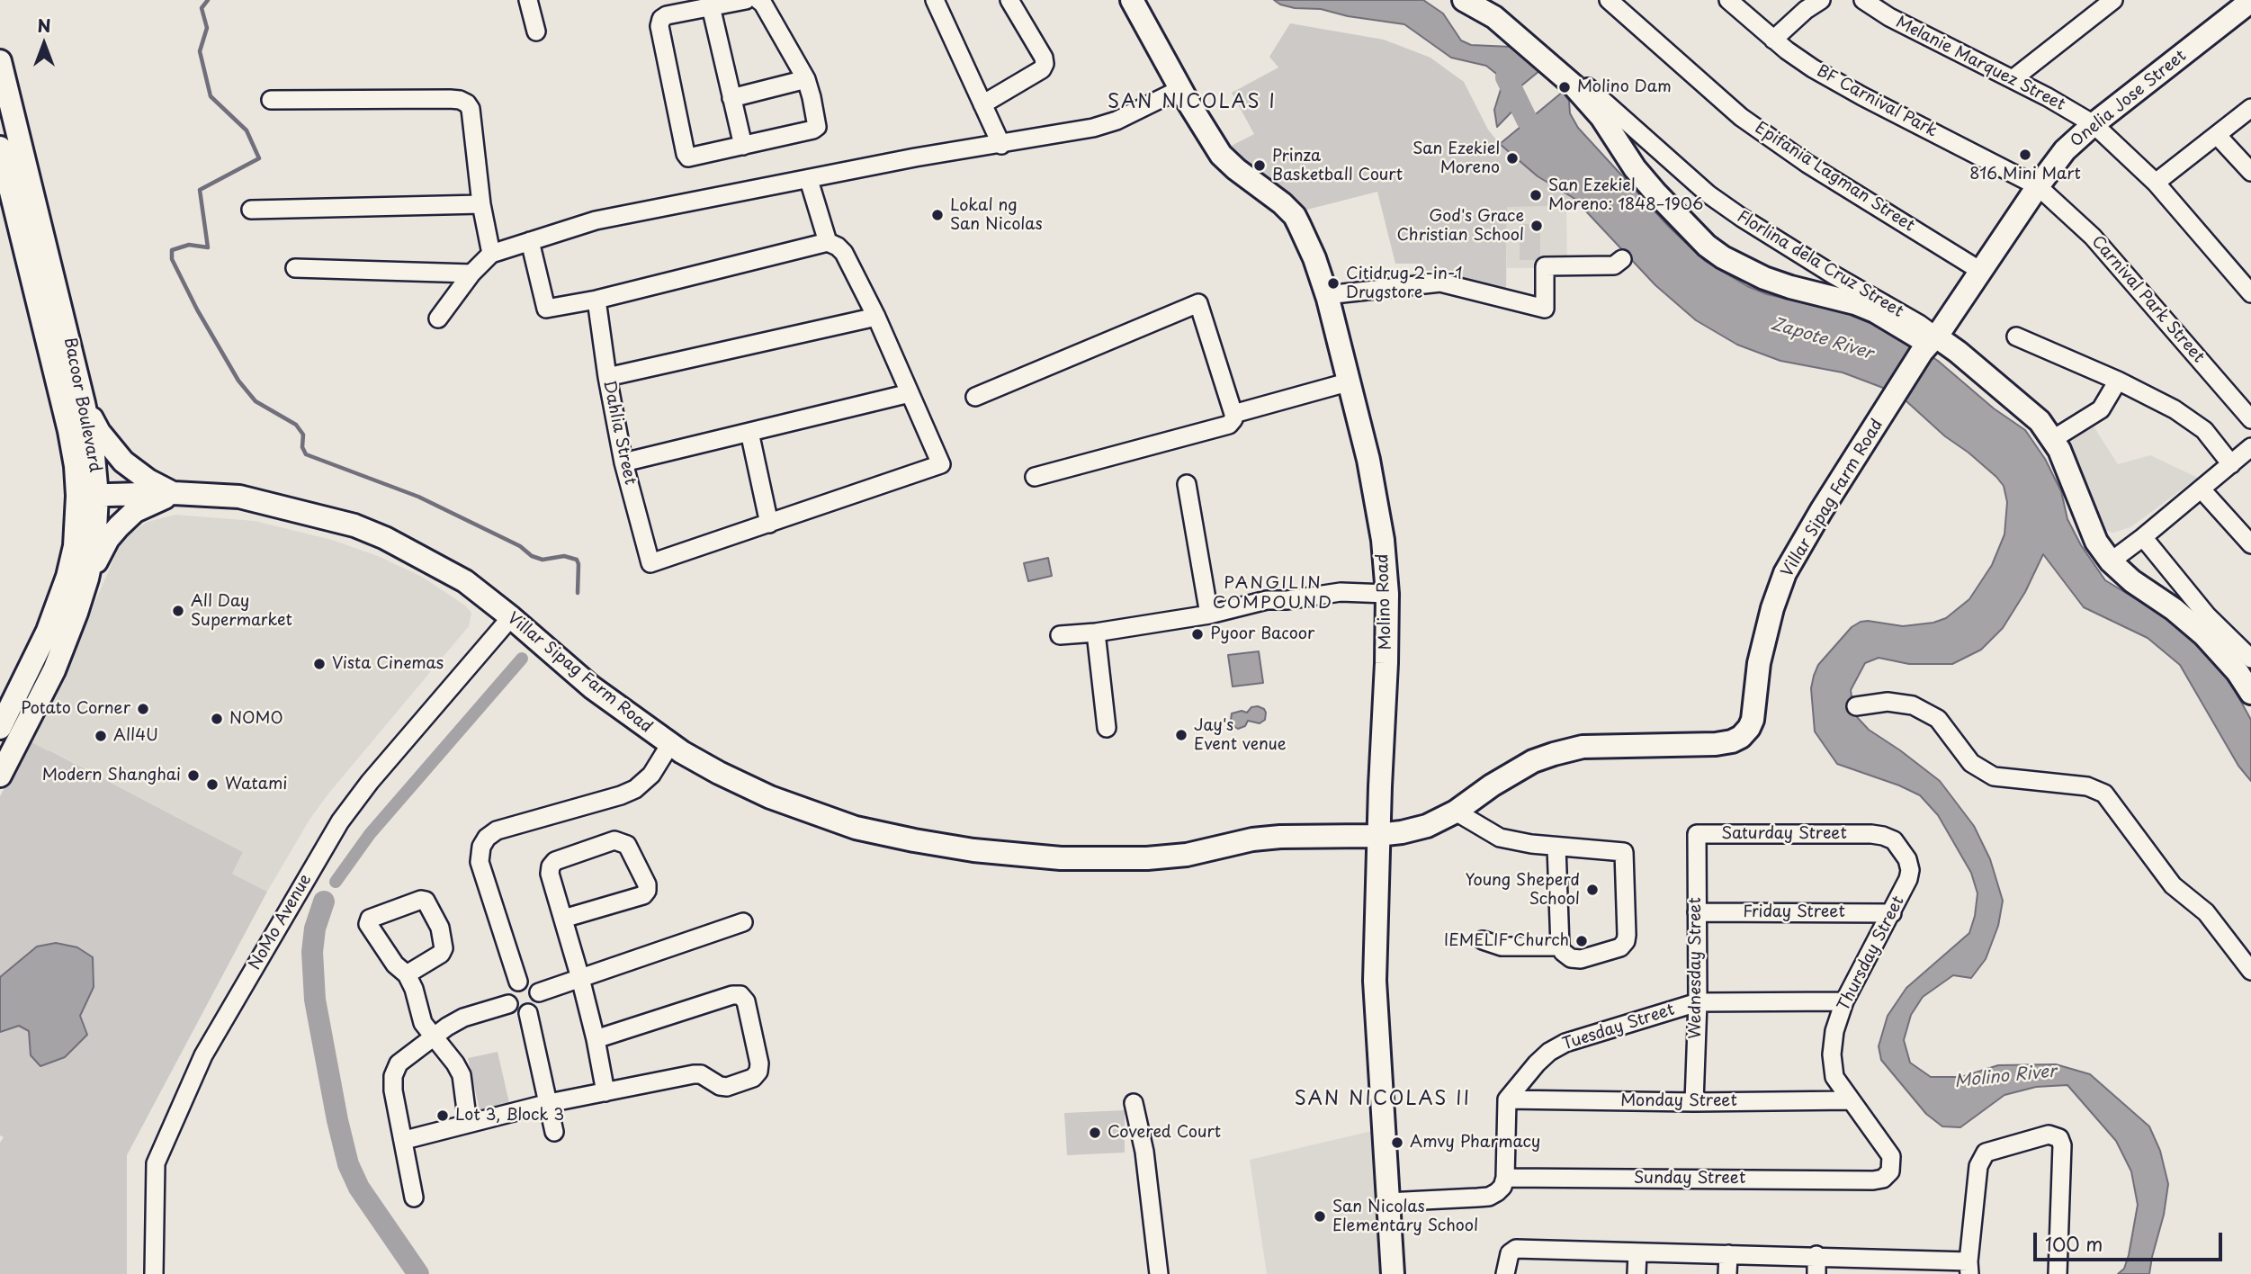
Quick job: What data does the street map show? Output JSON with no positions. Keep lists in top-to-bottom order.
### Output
{
  "streets": {
    "main road": [
      "Onelia Jose Street",
      "Florlina dela Cruz Street",
      "Bacoor Boulevard",
      "Villar Sipag Farm Road",
      "Molino Road"
    ],
    "street": [
      "Melanie Marquez Street",
      "BF Carnival Park",
      "Epifania Lagman Street",
      "Carnival Park Street",
      "Dahlia Street",
      "Saturday Street",
      "Friday Street",
      "NoMo Avenue",
      "Thursday Street",
      "Wednesday Street",
      "Tuesday Street",
      "Monday Street",
      "Sunday Street"
    ]
  },
  "crossings": [
    ["Melanie Marquez Street", "Onelia Jose Street"],
    ["Onelia Jose Street", "BF Carnival Park"],
    ["Onelia Jose Street", "Epifania Lagman Street"],
    ["Onelia Jose Street", "Florlina dela Cruz Street"],
    ["Onelia Jose Street", "Carnival Park Street"],
    ["Onelia Jose Street", "Villar Sipag Farm Road"],
    ["BF Carnival Park", "Carnival Park Street"],
    ["Florlina dela Cruz Street", "Villar Sipag Farm Road"],
    ["Bacoor Boulevard", "Villar Sipag Farm Road"],
    ["Villar Sipag Farm Road", "Molino Road"],
    ["Villar Sipag Farm Road", "NoMo Avenue"],
    ["Saturday Street", "Thursday Street"],
    ["Saturday Street", "Wednesday Street"],
    ["Friday Street", "Thursday Street"],
    ["Friday Street", "Wednesday Street"],
    ["Thursday Street", "Tuesday Street"],
    ["Thursday Street", "Monday Street"],
    ["Thursday Street", "Sunday Street"],
    ["Wednesday Street", "Tuesday Street"],
    ["Wednesday Street", "Monday Street"],
    ["Tuesday Street", "Monday Street"]
  ],
  "districts": ["SAN NICOLAS I", "PANGILIN COMPOUND", "SAN NICOLAS II"],
  "water": ["Zapote River", "Molino River"],
  "places": [
    "Molino Dam",
    "816 Mini Mart",
    "San Ezekiel Moreno",
    "Prinza Basketball Court",
    "San Ezekiel Moreno: 1848–1906",
    "Lokal ng San Nicolas",
    "God's Grace Christian School",
    "Citidrug 2-in-1 Drugstore",
    "All Day Supermarket",
    "Pyoor Bacoor",
    "Vista Cinemas",
    "Potato Corner",
    "NOMO",
    "Jay's Event venue",
    "All4U",
    "Modern Shanghai",
    "Watami",
    "Young Sheperd School",
    "IEMELIF Church",
    "Lot 3, Block 3",
    "Covered Court",
    "Amvy Pharmacy",
    "San Nicolas Elementary School"
  ],
  "scale_bar": "100 m",
  "north": "top"
}
